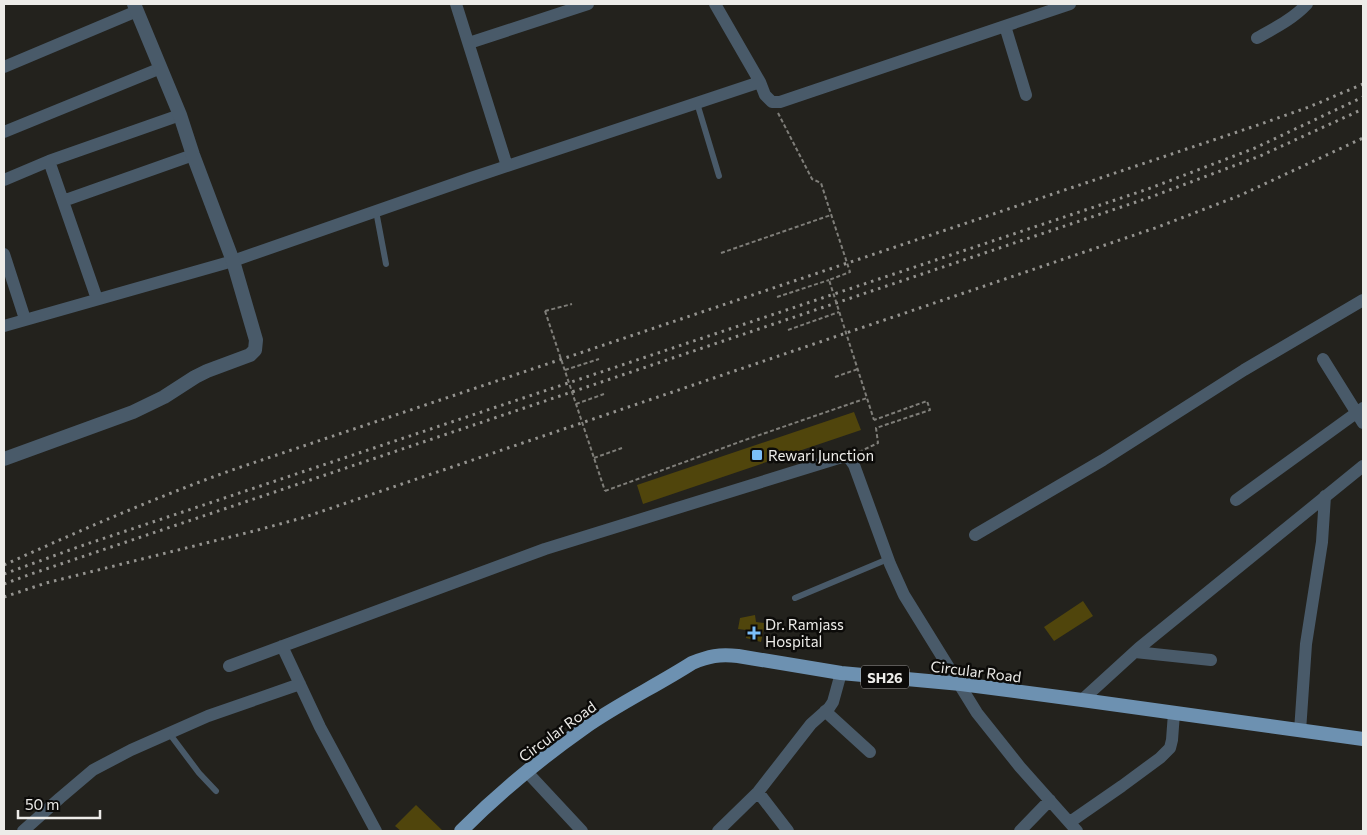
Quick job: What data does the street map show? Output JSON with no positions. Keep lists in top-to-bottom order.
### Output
{
  "streets": {
    "main road": ["Circular Road", "SH26"]
  },
  "places": {
    "transit": ["Rewari Junction"],
    "health": ["Dr. Ramjass Hospital"]
  },
  "scale_bar": "50 m"
}
